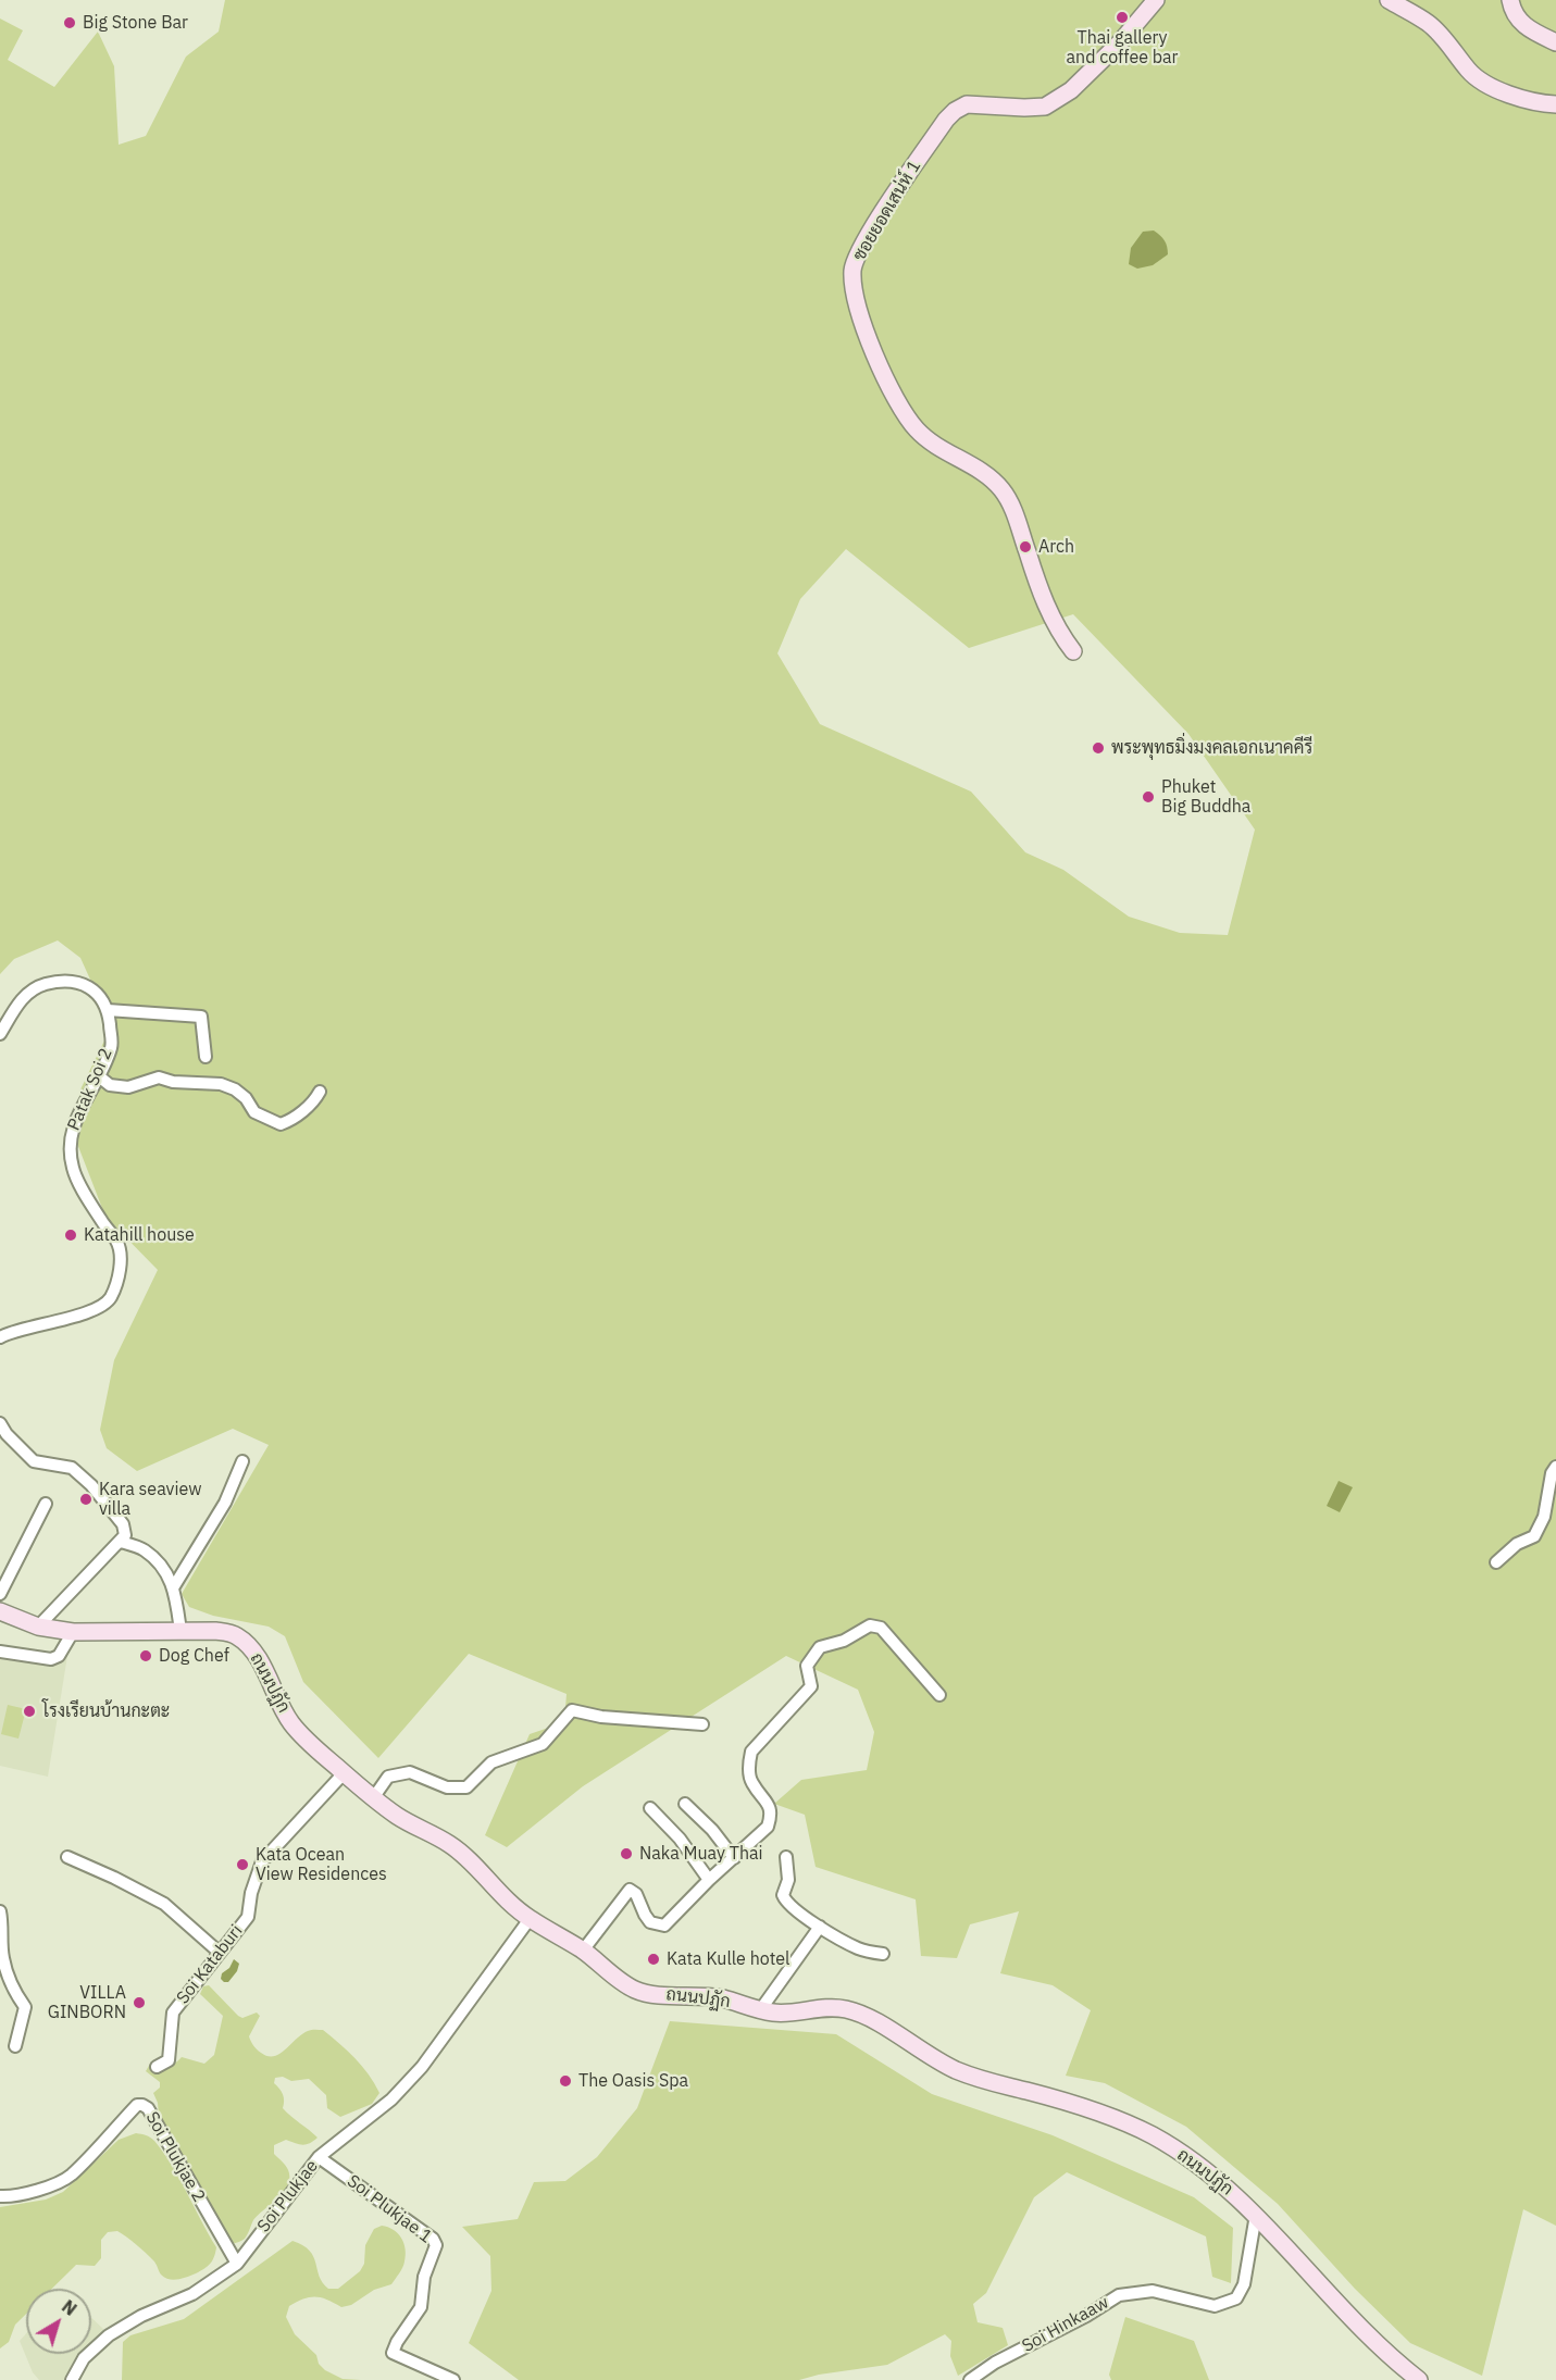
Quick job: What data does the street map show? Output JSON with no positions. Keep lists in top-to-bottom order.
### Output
{
  "streets": {
    "main road": ["ซอยยอดเสน่ห์ 1", "ถนนปฏัก"],
    "street": [
      "Patak Soi 2",
      "Soi Kataburi",
      "Soi Plukjae 2",
      "Soi Plukjae",
      "Soi Plukjae 1",
      "Soi Hinkaaw"
    ]
  },
  "crossings": [
    ["ถนนปฏัก", "Soi Kataburi"],
    ["ถนนปฏัก", "Soi Plukjae"],
    ["ถนนปฏัก", "Soi Hinkaaw"],
    ["Soi Plukjae 2", "Soi Plukjae"],
    ["Soi Plukjae", "Soi Plukjae 1"]
  ],
  "places": [
    "Thai gallery and coffee bar",
    "Big Stone Bar",
    "Arch",
    "พระพุทธมิ่งมงคลเอกเนาคคีรี",
    "Phuket Big Buddha",
    "Katahill house",
    "Kara seaview villa",
    "Dog Chef",
    "โรงเรียนบ้านกะตะ",
    "Naka Muay Thai",
    "Kata Ocean View Residences",
    "Kata Kulle hotel",
    "VILLA GINBORN",
    "The Oasis Spa"
  ],
  "north": "top right"
}
